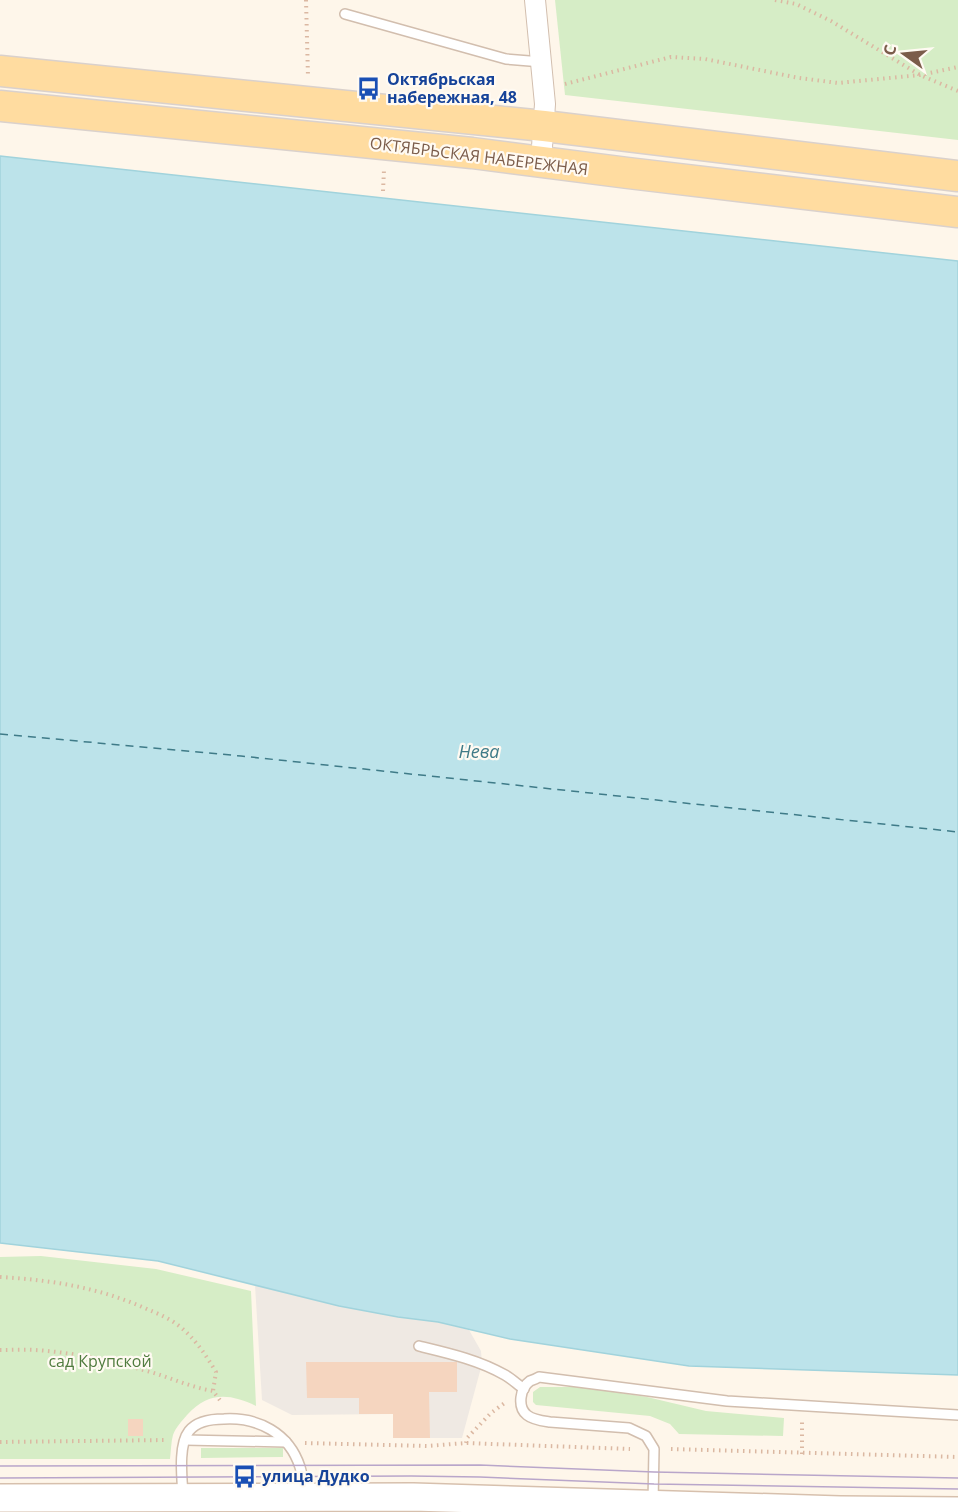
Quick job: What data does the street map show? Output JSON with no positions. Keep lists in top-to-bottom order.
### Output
{
  "streets": {
    "main road": ["ОКТЯБРЬСКАЯ НАБЕРЕЖНАЯ"]
  },
  "water": ["Нева"],
  "parks": ["сад Крупской"],
  "places": {
    "bus stop": ["Октябрьская набережная, 48", "улица Дудко"]
  },
  "north": "left"
}
